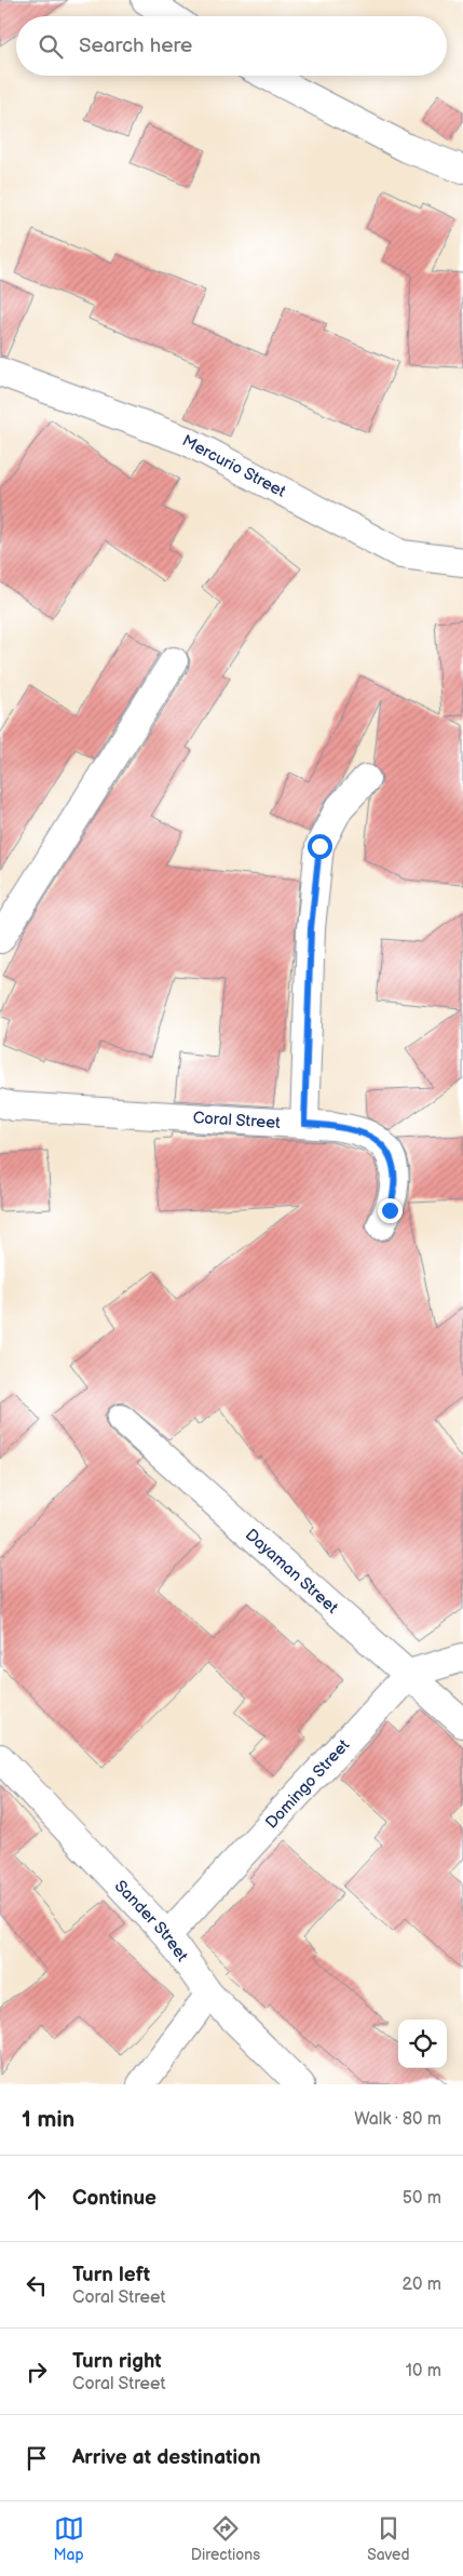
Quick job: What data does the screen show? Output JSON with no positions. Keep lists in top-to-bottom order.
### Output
{
  "streets": {
    "street": [
      "Mercurio Street",
      "Coral Street",
      "Dayaman Street",
      "Domingo Street",
      "Sander Street"
    ]
  },
  "crossings": [
    ["Dayaman Street", "Domingo Street"],
    ["Domingo Street", "Sander Street"]
  ],
  "page": {
    "search": "Search here",
    "heading": ["1 min", "Walk · 80 m"],
    "list": [
      ["Continue", "50 m"],
      ["Turn left", "Coral Street", "20 m"],
      ["Turn right", "Coral Street", "10 m"],
      "Arrive at destination"
    ],
    "nav": ["Map", "Directions", "Saved"]
  }
}
